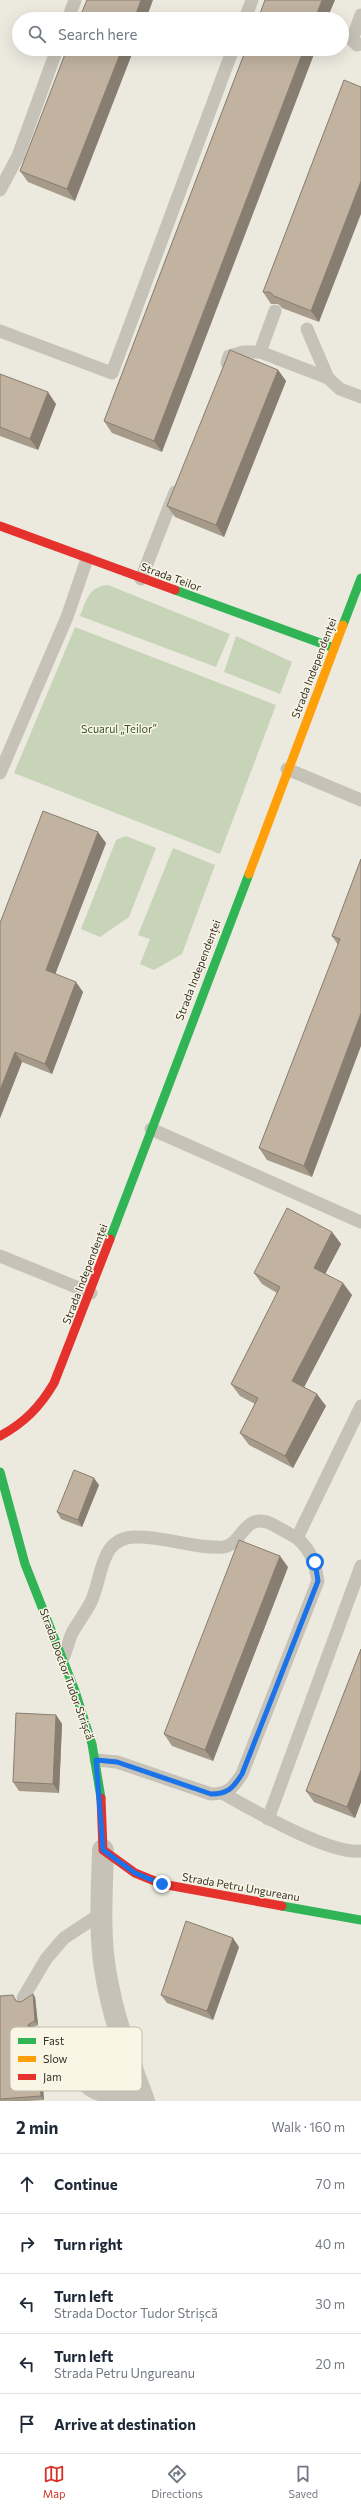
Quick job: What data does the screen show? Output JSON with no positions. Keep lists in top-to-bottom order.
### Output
{
  "streets": {
    "main road": [
      "Strada Teilor",
      "Strada Independenței",
      "Strada Doctor Tudor Strișcă",
      "Strada Petru Ungureanu"
    ]
  },
  "crossings": [
    ["Strada Teilor", "Strada Independenței"],
    ["Strada Doctor Tudor Strișcă", "Strada Petru Ungureanu"]
  ],
  "parks": ["Scuarul „Teilor”"],
  "legend": ["Fast", "Slow", "Jam"],
  "page": {
    "search": "Search here",
    "heading": ["2 min", "Walk · 160 m"],
    "list": [
      ["Continue", "70 m"],
      ["Turn right", "40 m"],
      ["Turn left", "Strada Doctor Tudor Strișcă", "30 m"],
      ["Turn left", "Strada Petru Ungureanu", "20 m"],
      "Arrive at destination"
    ],
    "nav": ["Map", "Directions", "Saved"]
  }
}
